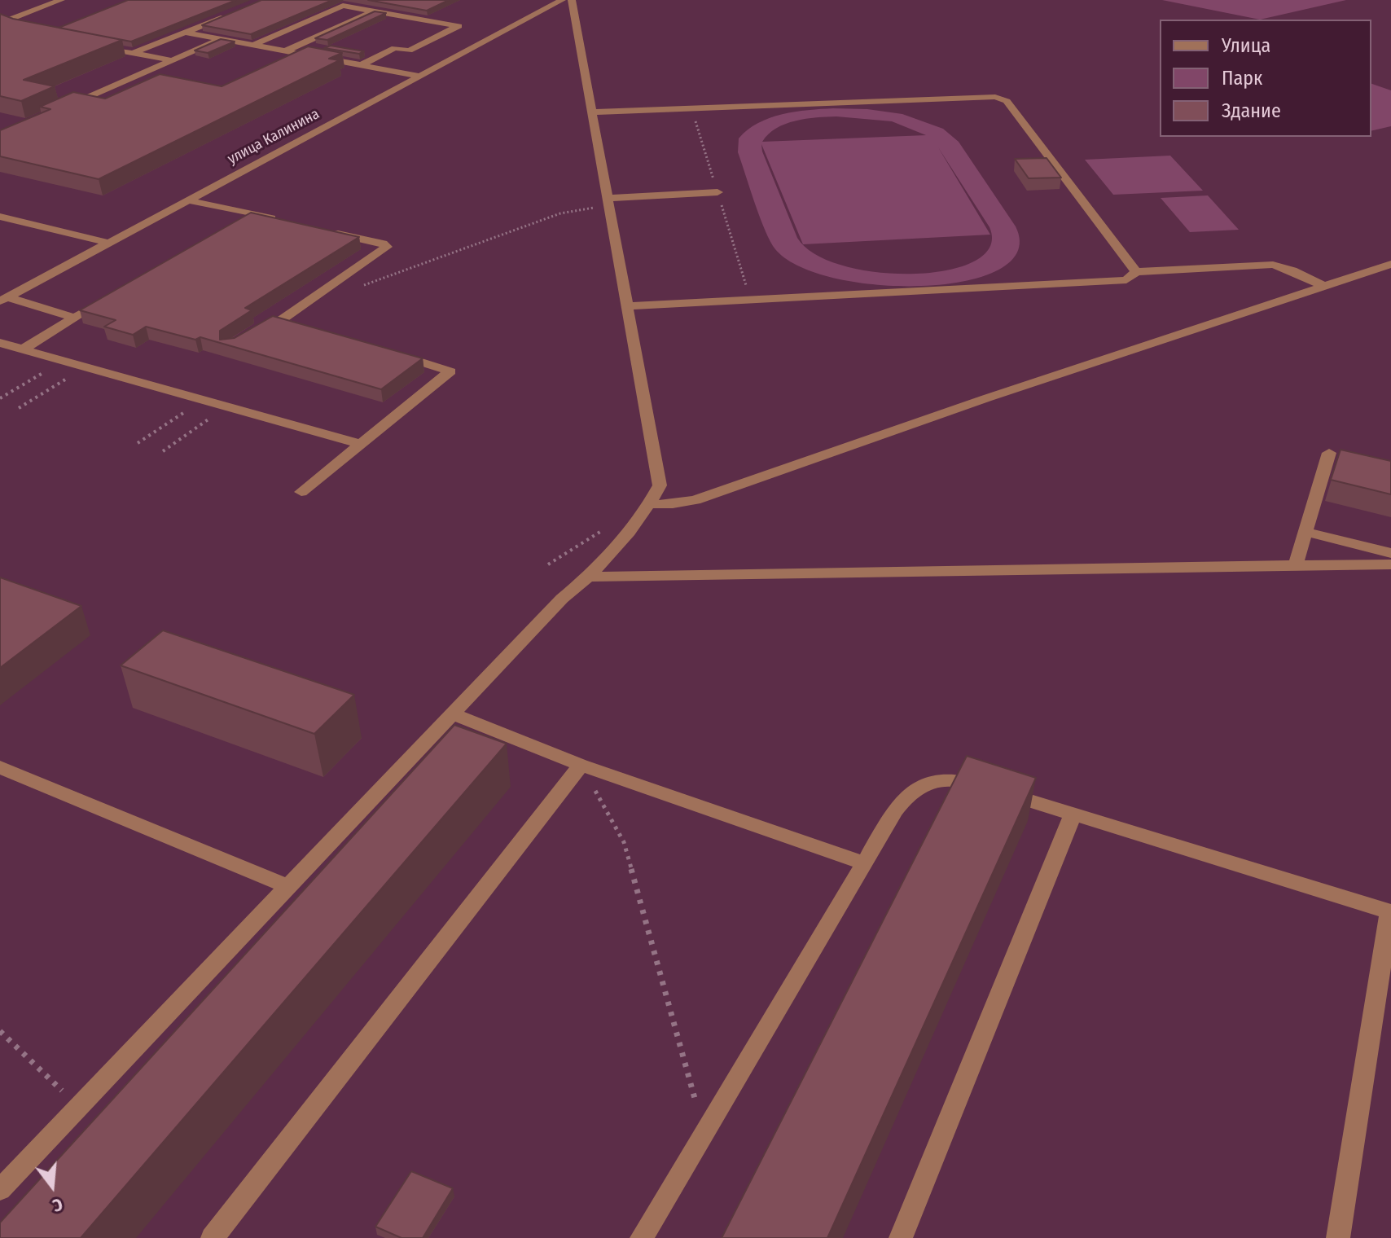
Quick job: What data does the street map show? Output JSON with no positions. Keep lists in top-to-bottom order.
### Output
{
  "streets": {
    "lane": ["улица Калинина"]
  },
  "legend": ["Улица", "Парк", "Здание"],
  "north": "bottom"
}
